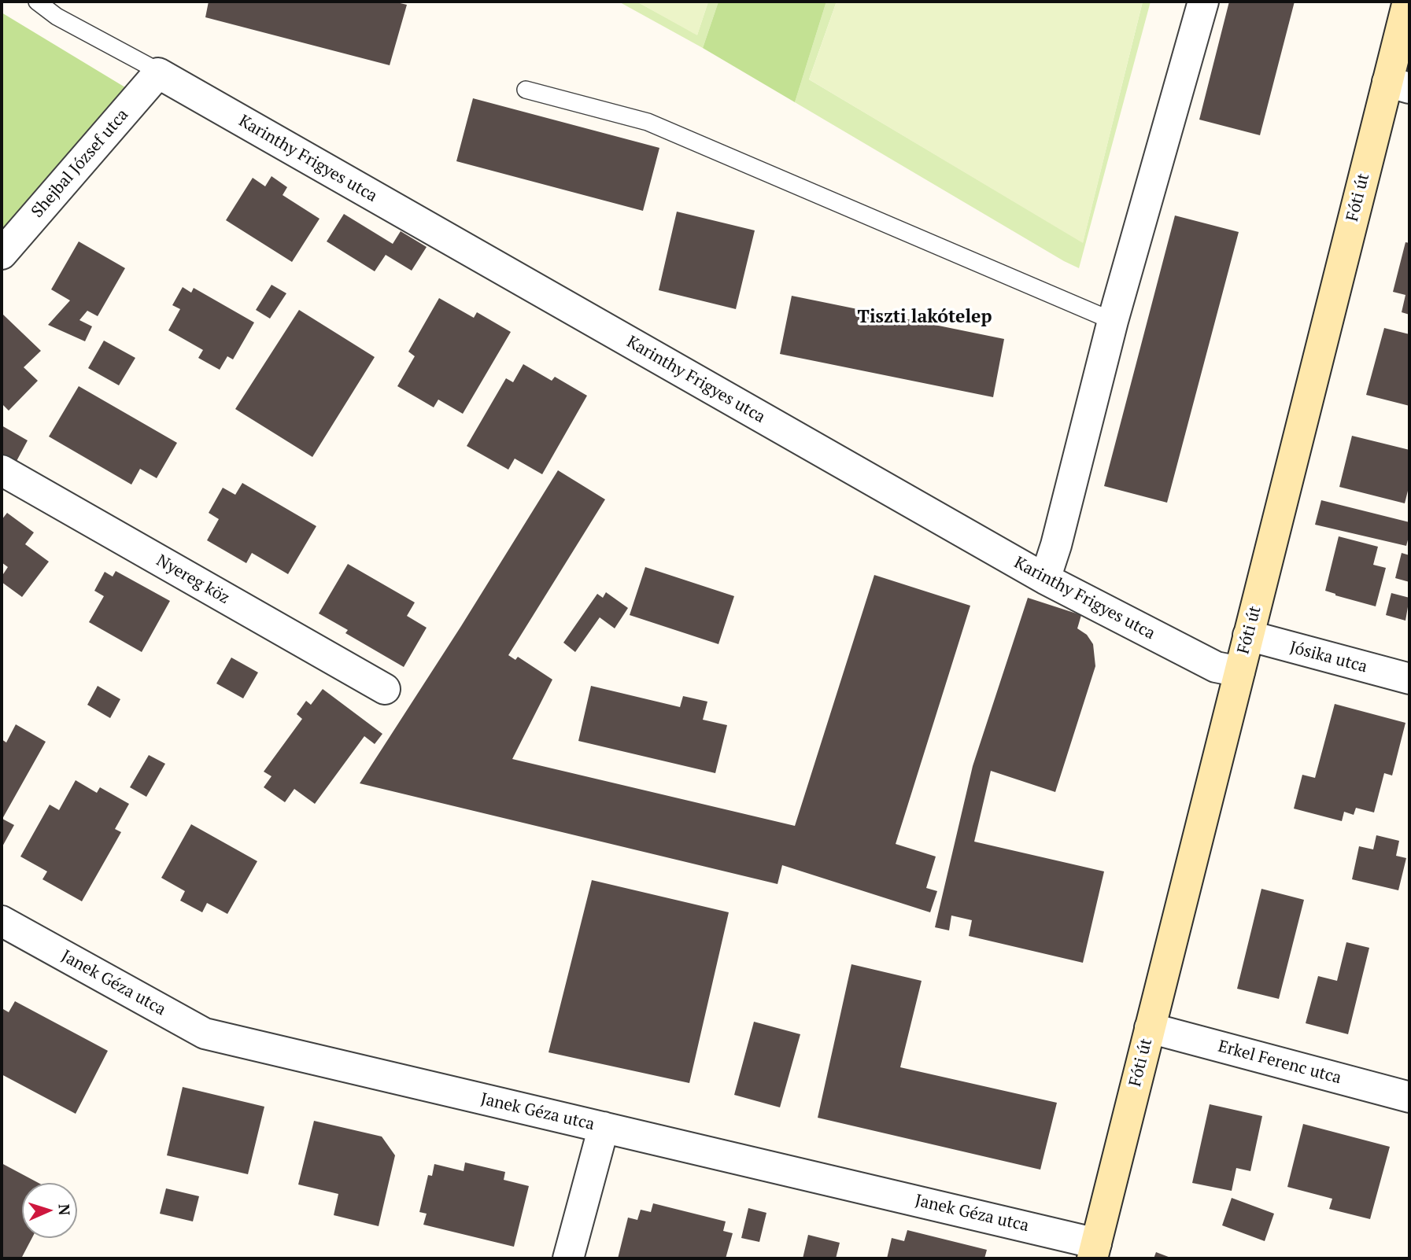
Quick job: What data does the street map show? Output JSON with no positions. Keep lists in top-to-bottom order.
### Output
{
  "streets": {
    "main road": ["Fóti út"],
    "street": [
      "Karinthy Frigyes utca",
      "Shejbal József utca",
      "Nyereg köz",
      "Jósika utca",
      "Janek Géza utca",
      "Erkel Ferenc utca"
    ]
  },
  "crossings": [
    ["Karinthy Frigyes utca", "Shejbal József utca"],
    ["Karinthy Frigyes utca", "Fóti út"],
    ["Fóti út", "Jósika utca"],
    ["Fóti út", "Janek Géza utca"],
    ["Fóti út", "Erkel Ferenc utca"]
  ],
  "districts": ["Tiszti lakótelep"],
  "north": "right"
}
